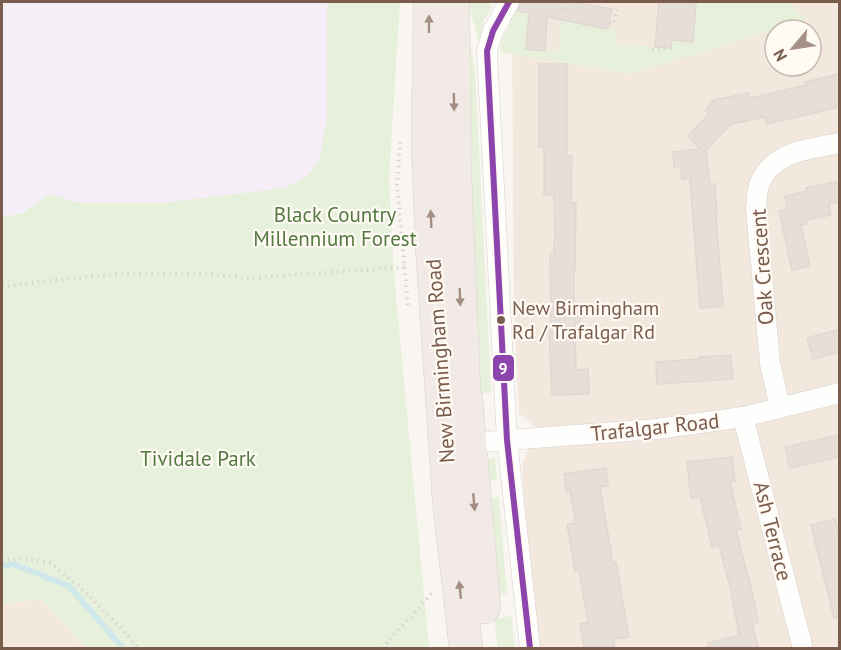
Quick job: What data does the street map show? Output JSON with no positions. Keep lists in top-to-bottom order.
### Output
{
  "streets": {
    "highway": ["New Birmingham Road"],
    "street": ["Oak Crescent", "Trafalgar Road", "Ash Terrace"]
  },
  "crossings": [
    ["Oak Crescent", "Trafalgar Road"],
    ["New Birmingham Road", "Trafalgar Road"],
    ["Trafalgar Road", "Ash Terrace"]
  ],
  "parks": ["Black Country Millennium Forest", "Tividale Park"],
  "places": ["New Birmingham Rd / Trafalgar Rd"],
  "lines": ["transit line 9"],
  "north": "bottom left"
}
